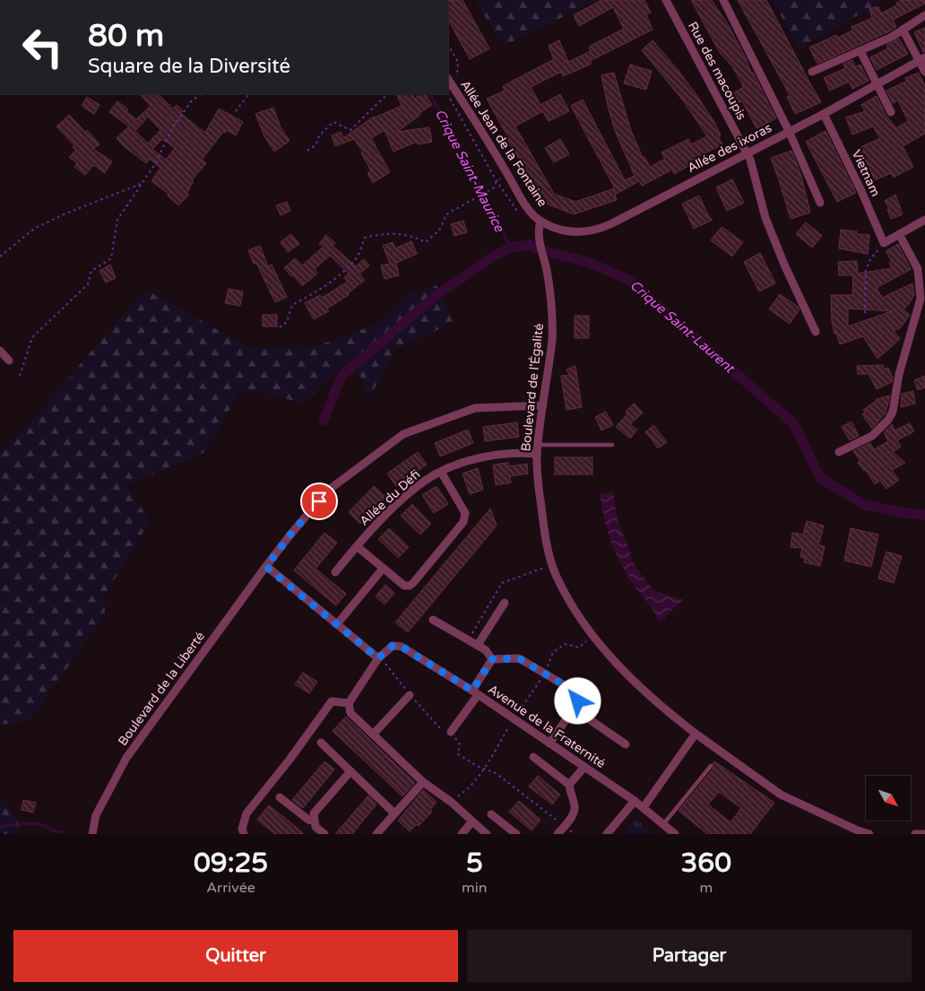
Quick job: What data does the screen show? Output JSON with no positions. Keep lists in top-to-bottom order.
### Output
{
  "streets": {
    "street": [
      "Rue des macoupis",
      "Allée Jean de la Fontaine",
      "Allée des ixoras",
      "Vietnam",
      "Boulevard de l'Égalité",
      "Allée du Défi",
      "Boulevard de la Liberté",
      "Avenue de la Fraternité"
    ]
  },
  "crossings": [
    ["Rue des macoupis", "Allée des ixoras"],
    ["Allée Jean de la Fontaine", "Allée des ixoras"],
    ["Allée Jean de la Fontaine", "Boulevard de l'Égalité"],
    ["Allée des ixoras", "Vietnam"],
    ["Allée des ixoras", "Boulevard de l'Égalité"],
    ["Boulevard de l'Égalité", "Allée du Défi"],
    ["Boulevard de l'Égalité", "Boulevard de la Liberté"]
  ],
  "water": ["Crique Saint-Maurice", "Crique Saint-Laurent"],
  "north": "bottom right",
  "page": {
    "turn": ["80 m", "Square de la Diversité"],
    "eta": [
      "09:25",
      "Arrivée",
      "5",
      "min",
      "360",
      "m"
    ],
    "buttons": ["Quitter", "Partager"]
  }
}
